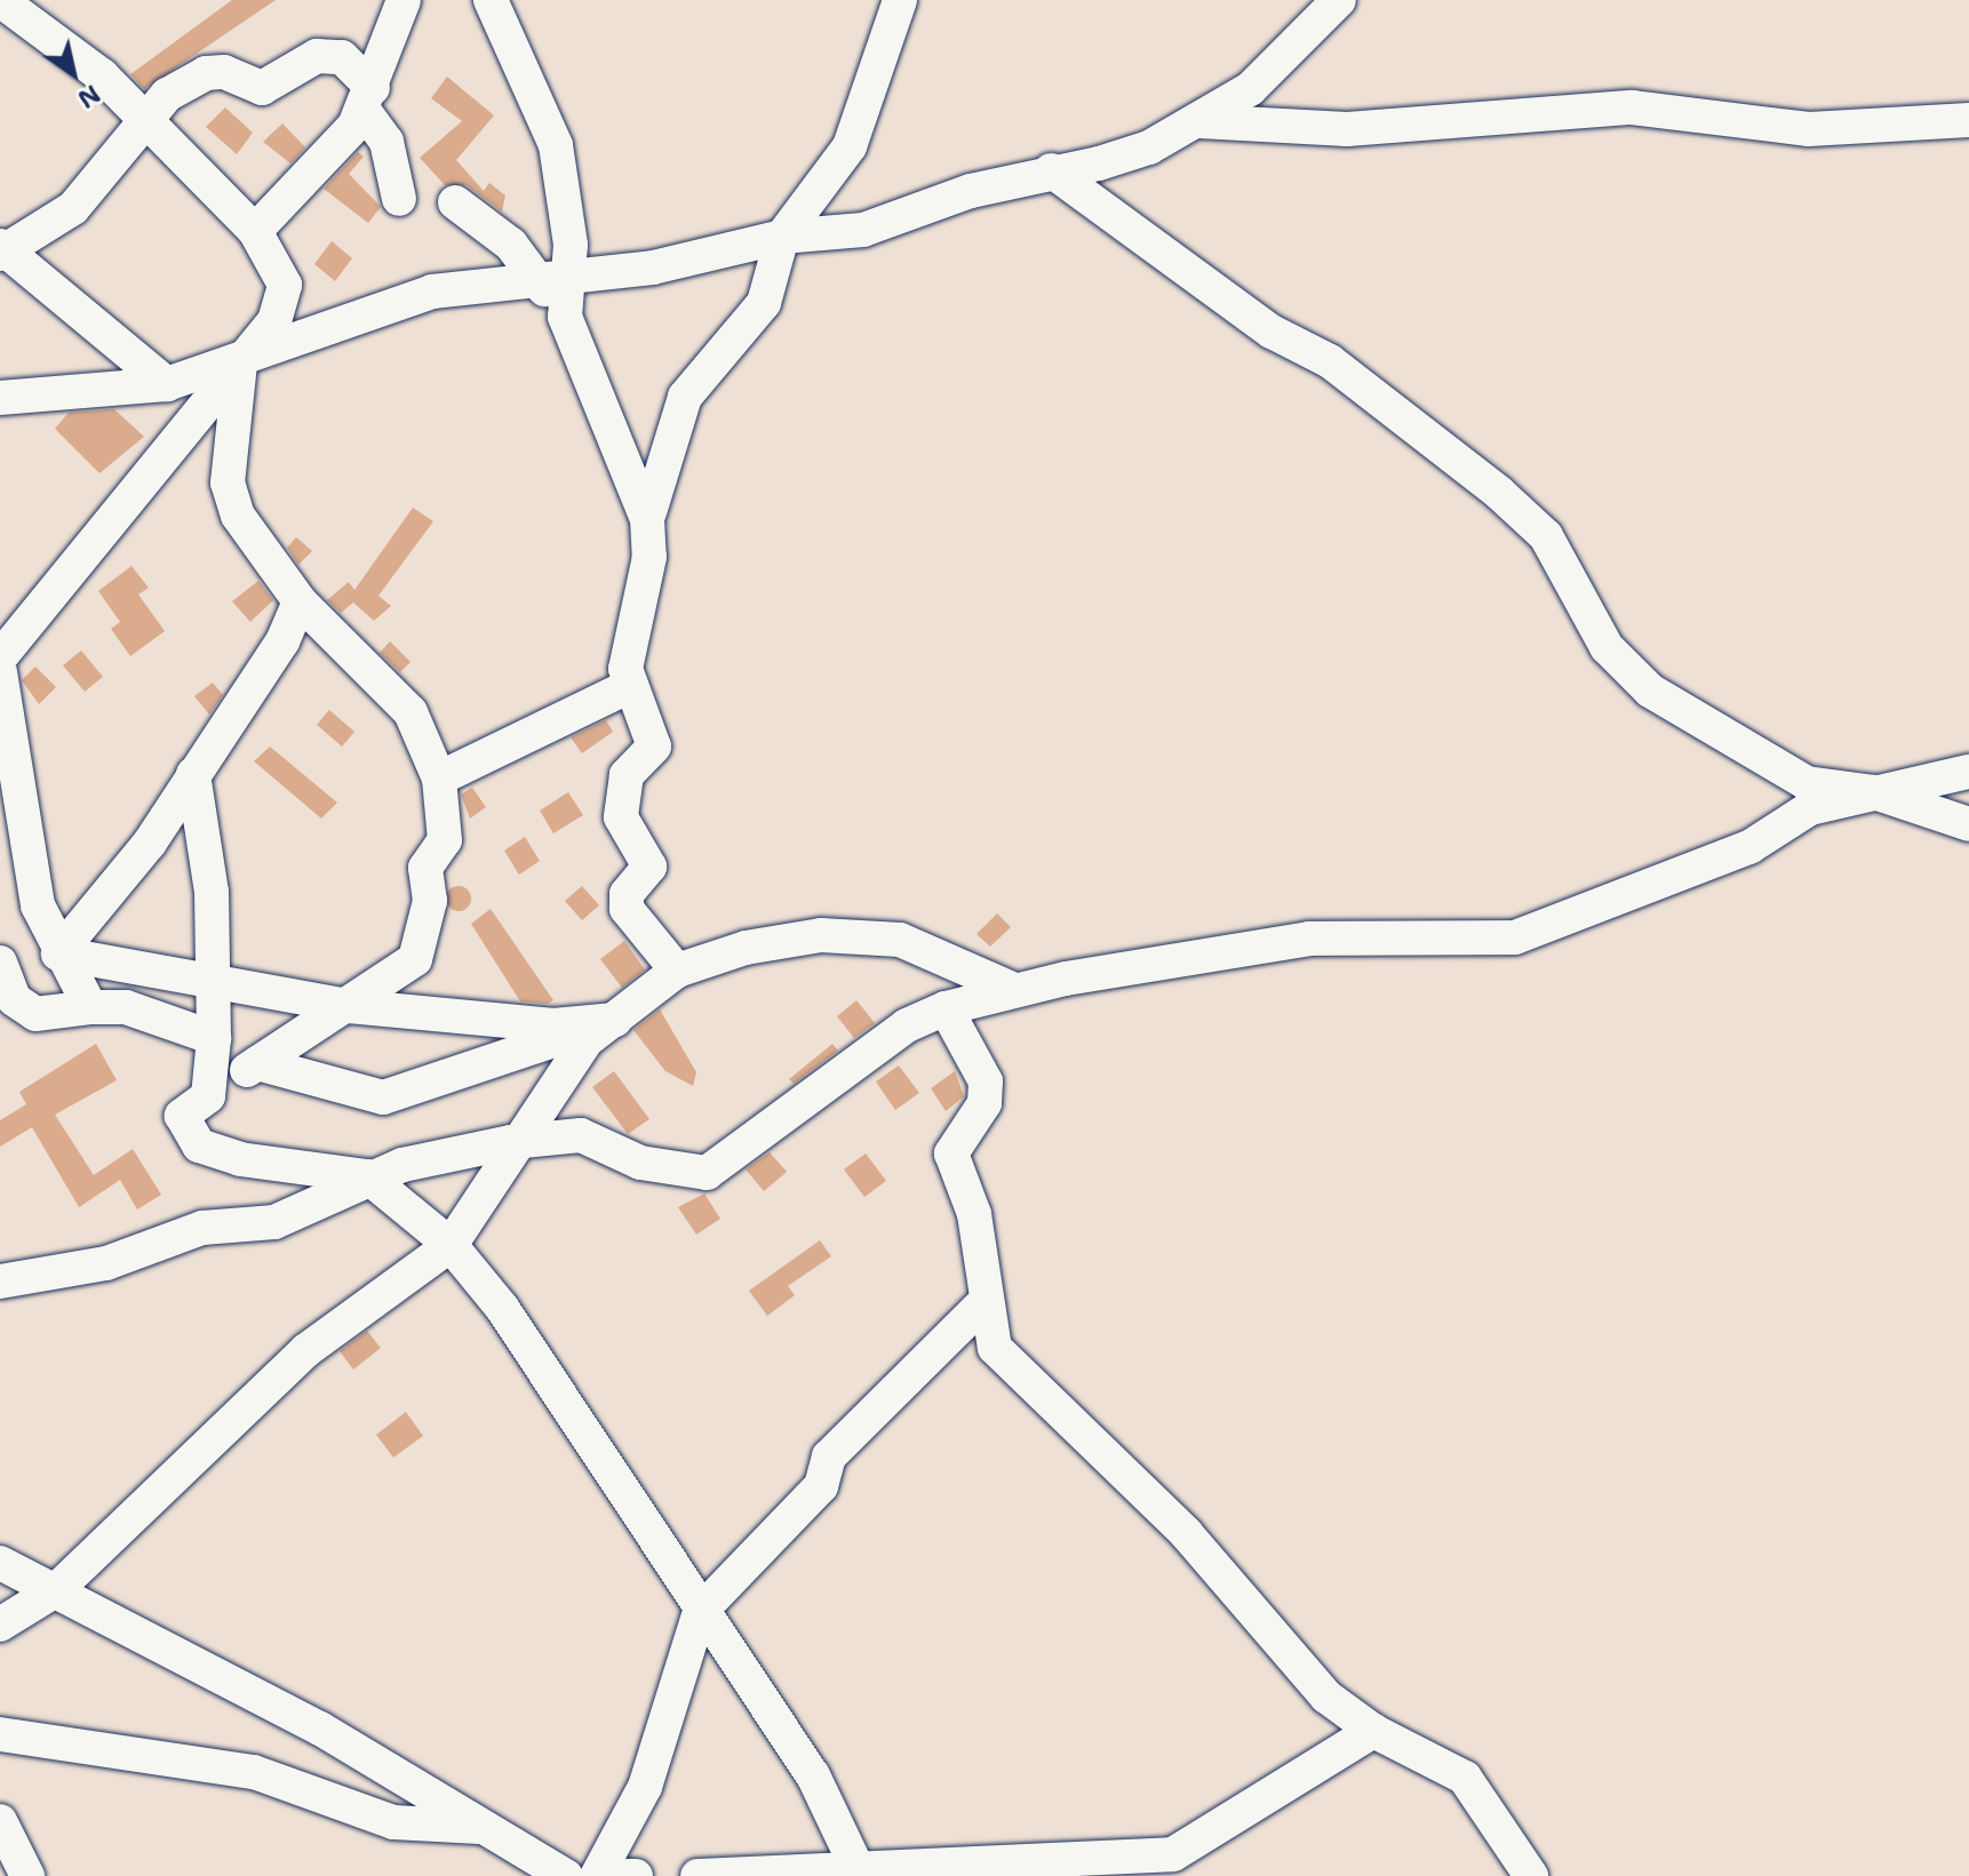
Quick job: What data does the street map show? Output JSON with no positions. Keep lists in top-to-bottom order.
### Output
{
  "north": "bottom right"
}
